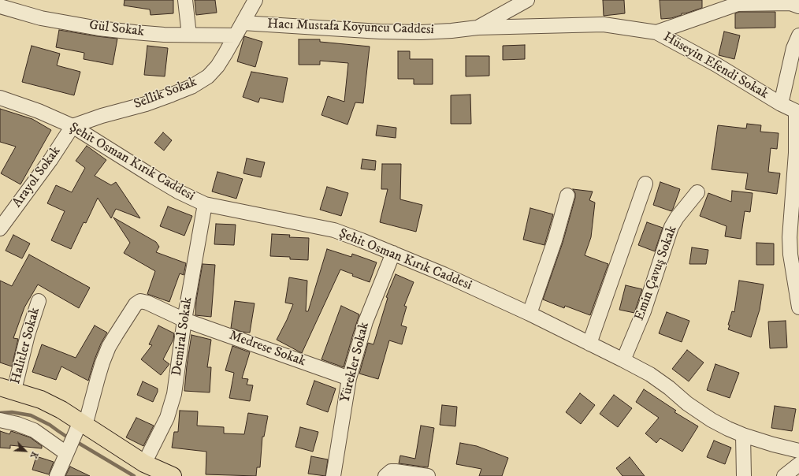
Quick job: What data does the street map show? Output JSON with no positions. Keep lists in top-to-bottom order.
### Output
{
  "streets": {
    "street": [
      "Hacı Mustafa Koyuncu Caddesi",
      "Gül Sokak",
      "Hüseyin Efendi Sokak",
      "Sellik Sokak",
      "Şehit Osman Kırık Caddesi",
      "Arayol Sokak",
      "Emin Çavuş Sokak",
      "Demiral Sokak",
      "Halitler Sokak",
      "Medrese Sokak",
      "Yürekler Sokak"
    ]
  },
  "crossings": [
    ["Hacı Mustafa Koyuncu Caddesi", "Hüseyin Efendi Sokak"],
    ["Hacı Mustafa Koyuncu Caddesi", "Sellik Sokak"],
    ["Gül Sokak", "Sellik Sokak"],
    ["Sellik Sokak", "Şehit Osman Kırık Caddesi"],
    ["Sellik Sokak", "Arayol Sokak"],
    ["Şehit Osman Kırık Caddesi", "Arayol Sokak"],
    ["Şehit Osman Kırık Caddesi", "Emin Çavuş Sokak"],
    ["Şehit Osman Kırık Caddesi", "Demiral Sokak"],
    ["Şehit Osman Kırık Caddesi", "Yürekler Sokak"],
    ["Demiral Sokak", "Medrese Sokak"],
    ["Medrese Sokak", "Yürekler Sokak"]
  ],
  "north": "bottom right"
}
